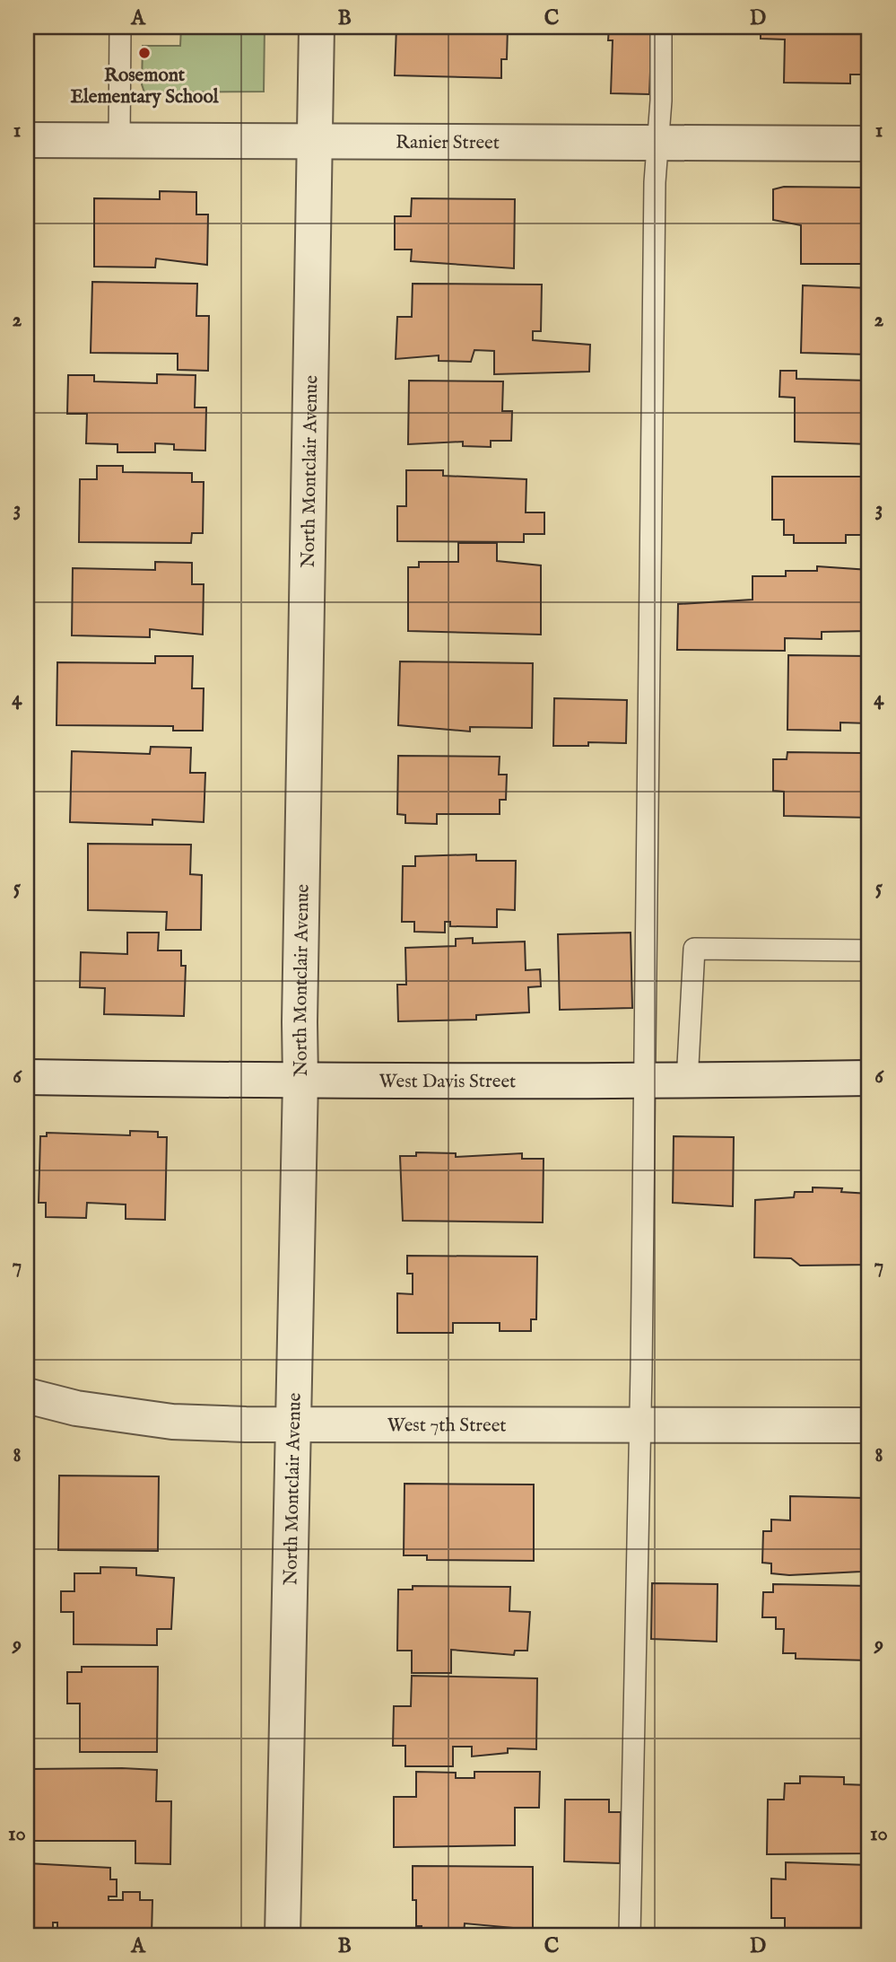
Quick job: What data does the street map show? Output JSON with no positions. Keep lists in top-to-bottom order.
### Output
{
  "streets": {
    "street": [
      "Ranier Street",
      "North Montclair Avenue",
      "West Davis Street",
      "West 7th Street"
    ]
  },
  "crossings": [
    ["Ranier Street", "North Montclair Avenue"],
    ["North Montclair Avenue", "West Davis Street"],
    ["North Montclair Avenue", "West 7th Street"]
  ],
  "places": ["Rosemont Elementary School"],
  "grid": {
    "columns": [
      "A",
      "B",
      "C",
      "D"
    ],
    "rows": [
      "1",
      "2",
      "3",
      "4",
      "5",
      "6",
      "7",
      "8",
      "9",
      "10"
    ]
  }
}
